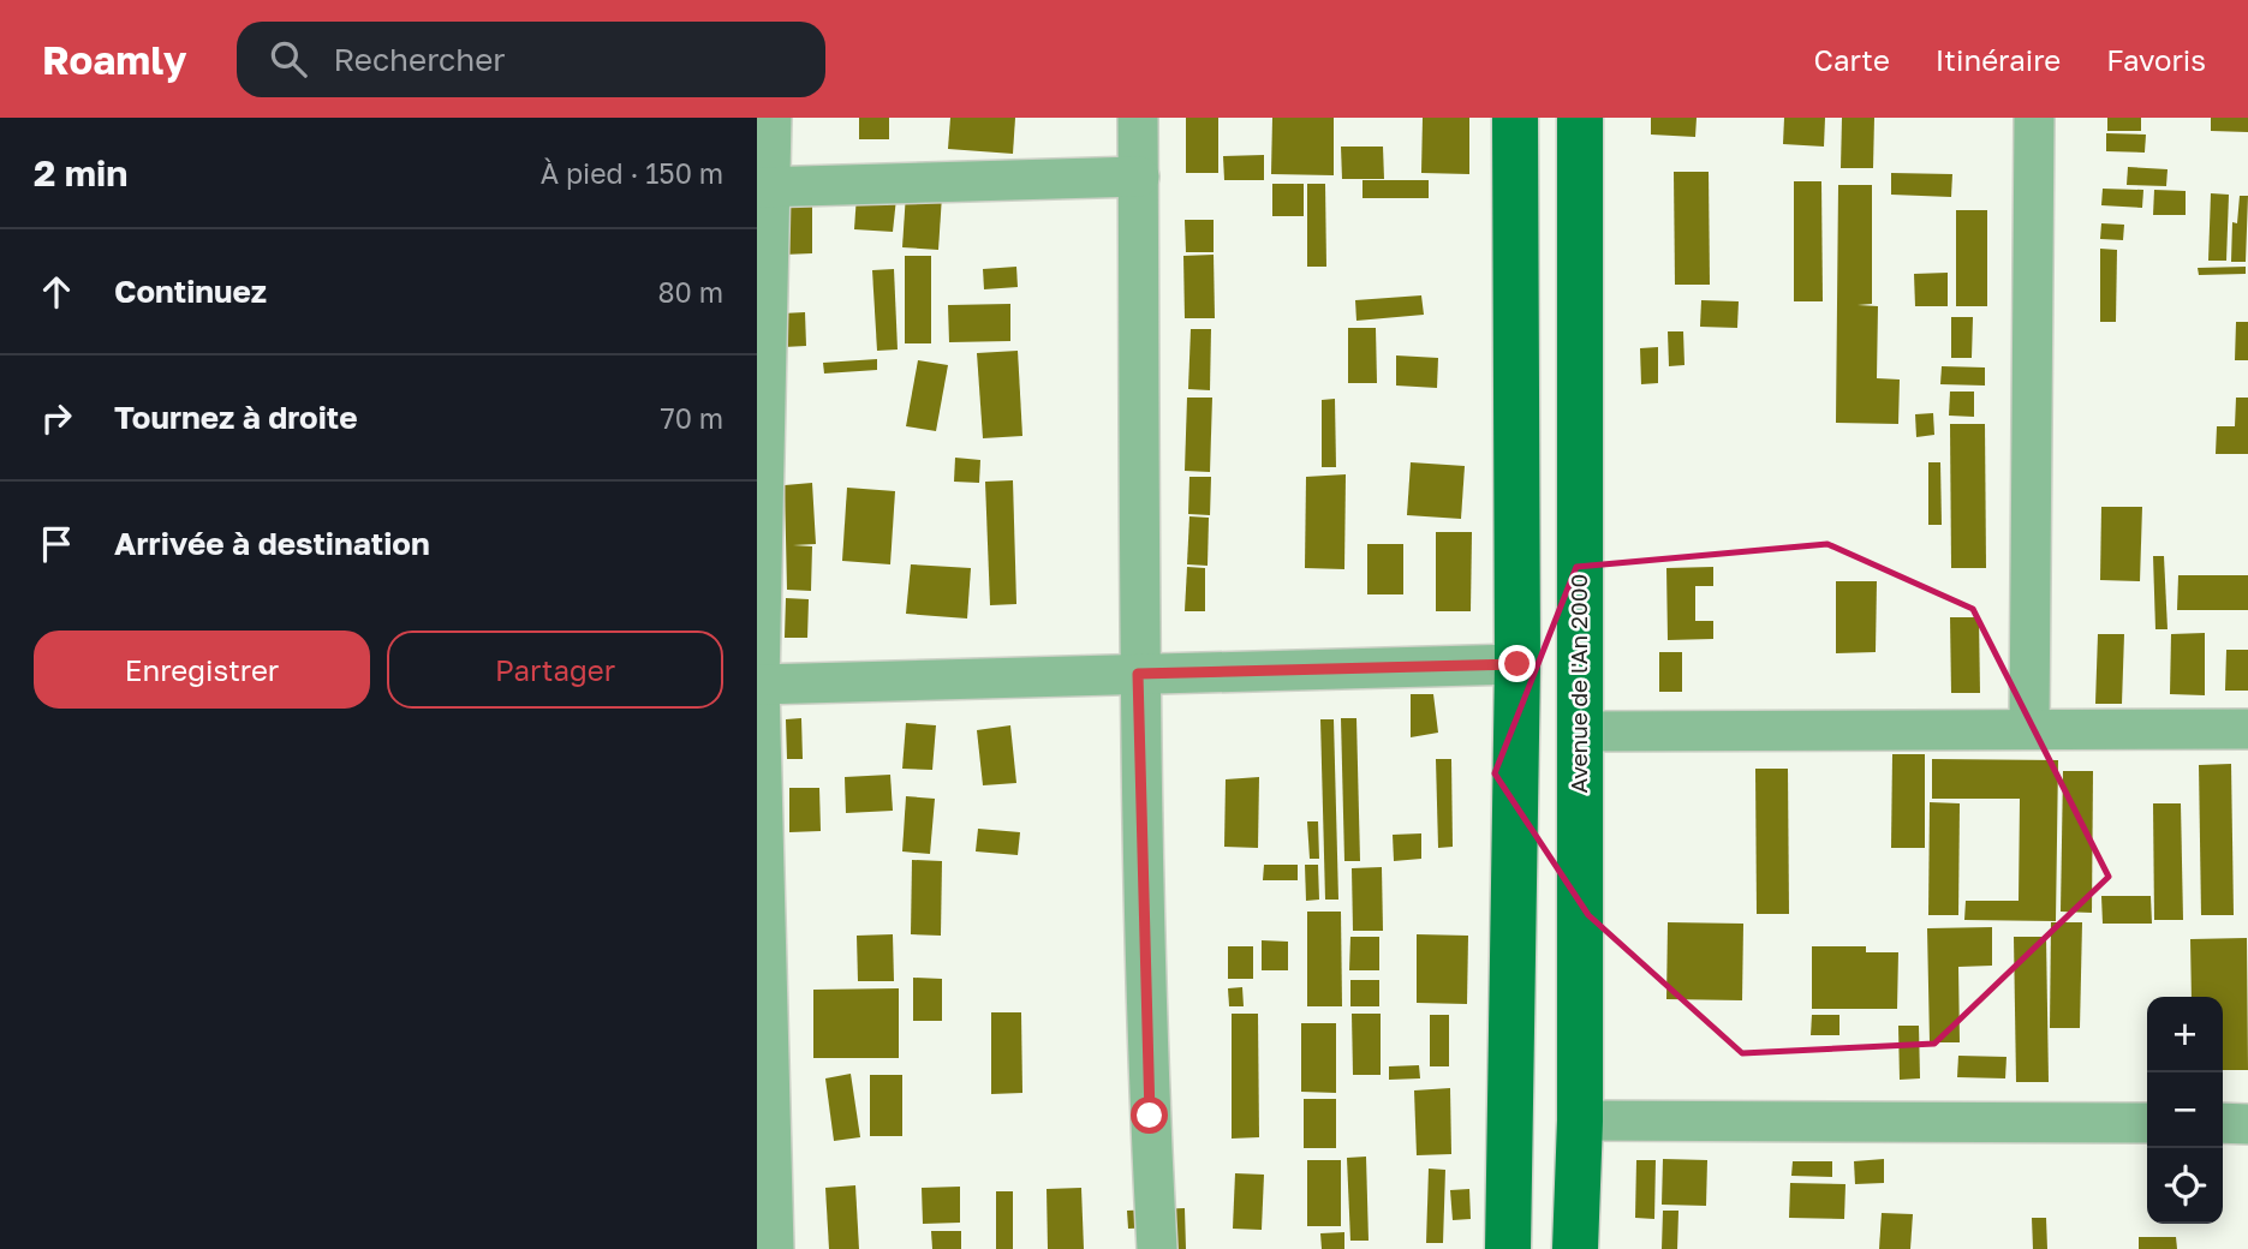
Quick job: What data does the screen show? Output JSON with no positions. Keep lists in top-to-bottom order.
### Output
{
  "streets": {
    "main road": ["Avenue de l'An 2000"]
  },
  "page": {
    "header": "Roamly",
    "search": "Rechercher",
    "nav": ["Carte", "Itinéraire", "Favoris"],
    "heading": ["2 min", "À pied · 150 m"],
    "list": [
      ["Continuez", "80 m"],
      ["Tournez à droite", "70 m"],
      "Arrivée à destination"
    ],
    "buttons": ["Enregistrer", "Partager"],
    "map_buttons": ["+", "−"]
  }
}
